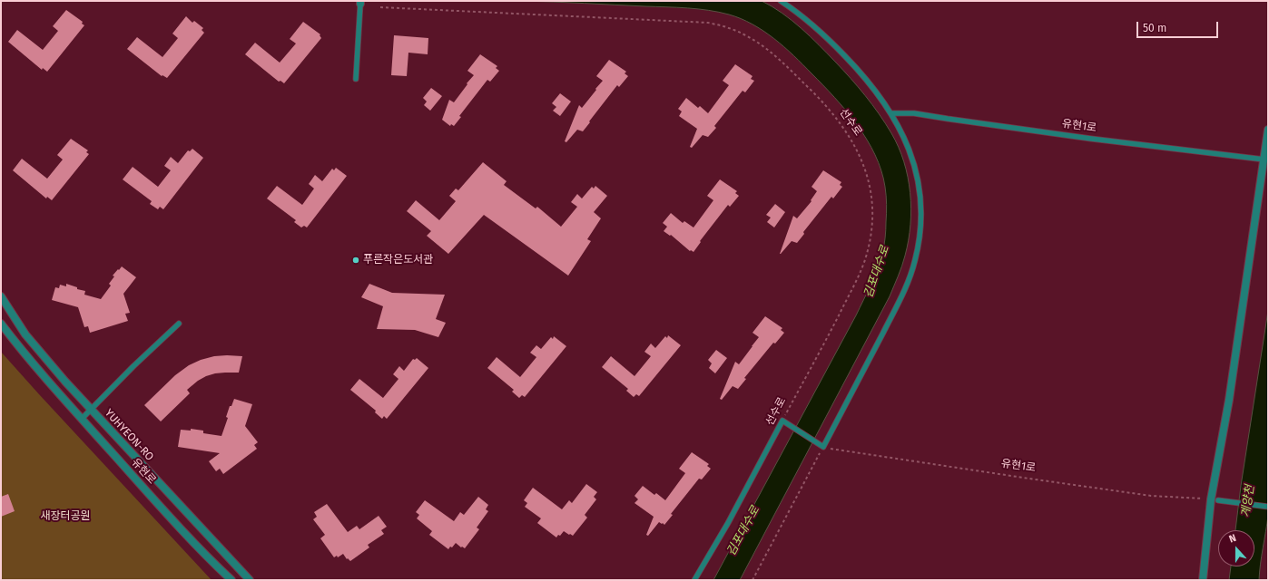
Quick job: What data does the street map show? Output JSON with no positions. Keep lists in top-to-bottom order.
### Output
{
  "streets": {
    "street": ["YUHYEON-RO", "유현로"],
    "lane": ["선수로", "유현1로"]
  },
  "water": ["김포대수로", "계양천"],
  "parks": ["새장터공원"],
  "places": ["푸른작은도서관"],
  "scale_bar": "50 m",
  "north": "top"
}
